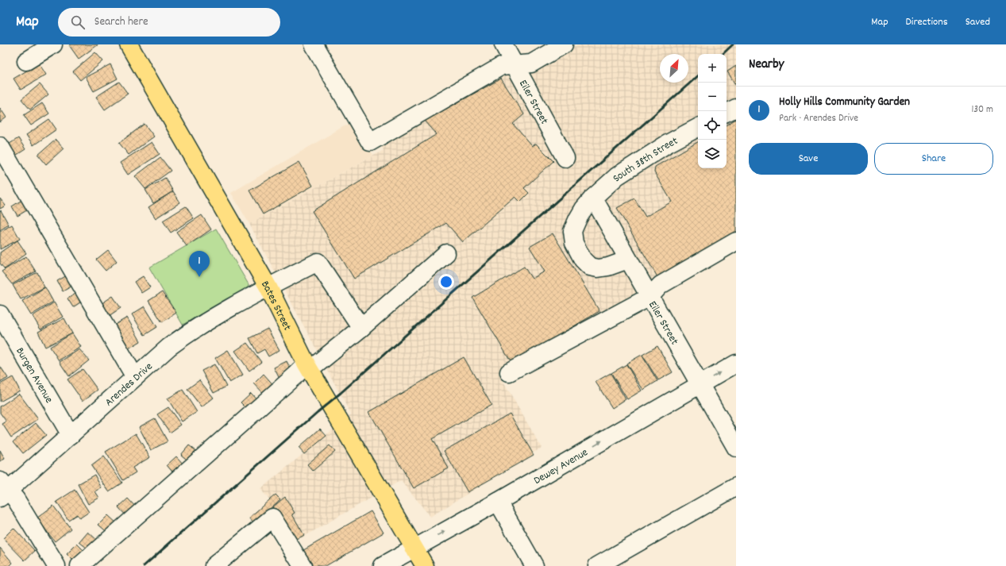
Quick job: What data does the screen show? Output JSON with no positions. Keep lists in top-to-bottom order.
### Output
{
  "streets": {
    "main road": ["Bates Street"],
    "street": [
      "Eiler Street",
      "South 38th Street",
      "Burgen Avenue",
      "Arendes Drive",
      "Dewey Avenue"
    ]
  },
  "crossings": [
    ["Eiler Street", "South 38th Street"],
    ["Eiler Street", "Dewey Avenue"],
    ["Bates Street", "Arendes Drive"],
    ["Bates Street", "Dewey Avenue"],
    ["Burgen Avenue", "Arendes Drive"]
  ],
  "north": "top right",
  "page": {
    "header": "Map",
    "search": "Search here",
    "nav": ["Map", "Directions", "Saved"],
    "heading": "Nearby",
    "map_buttons": ["+", "−"],
    "list": [
      {
        "mark": "1",
        "name": "Holly Hills Community Garden",
        "note": "Park · Arendes Drive",
        "value": "130 m"
      }
    ],
    "buttons": ["Save", "Share"],
    "pins": "1"
  }
}
